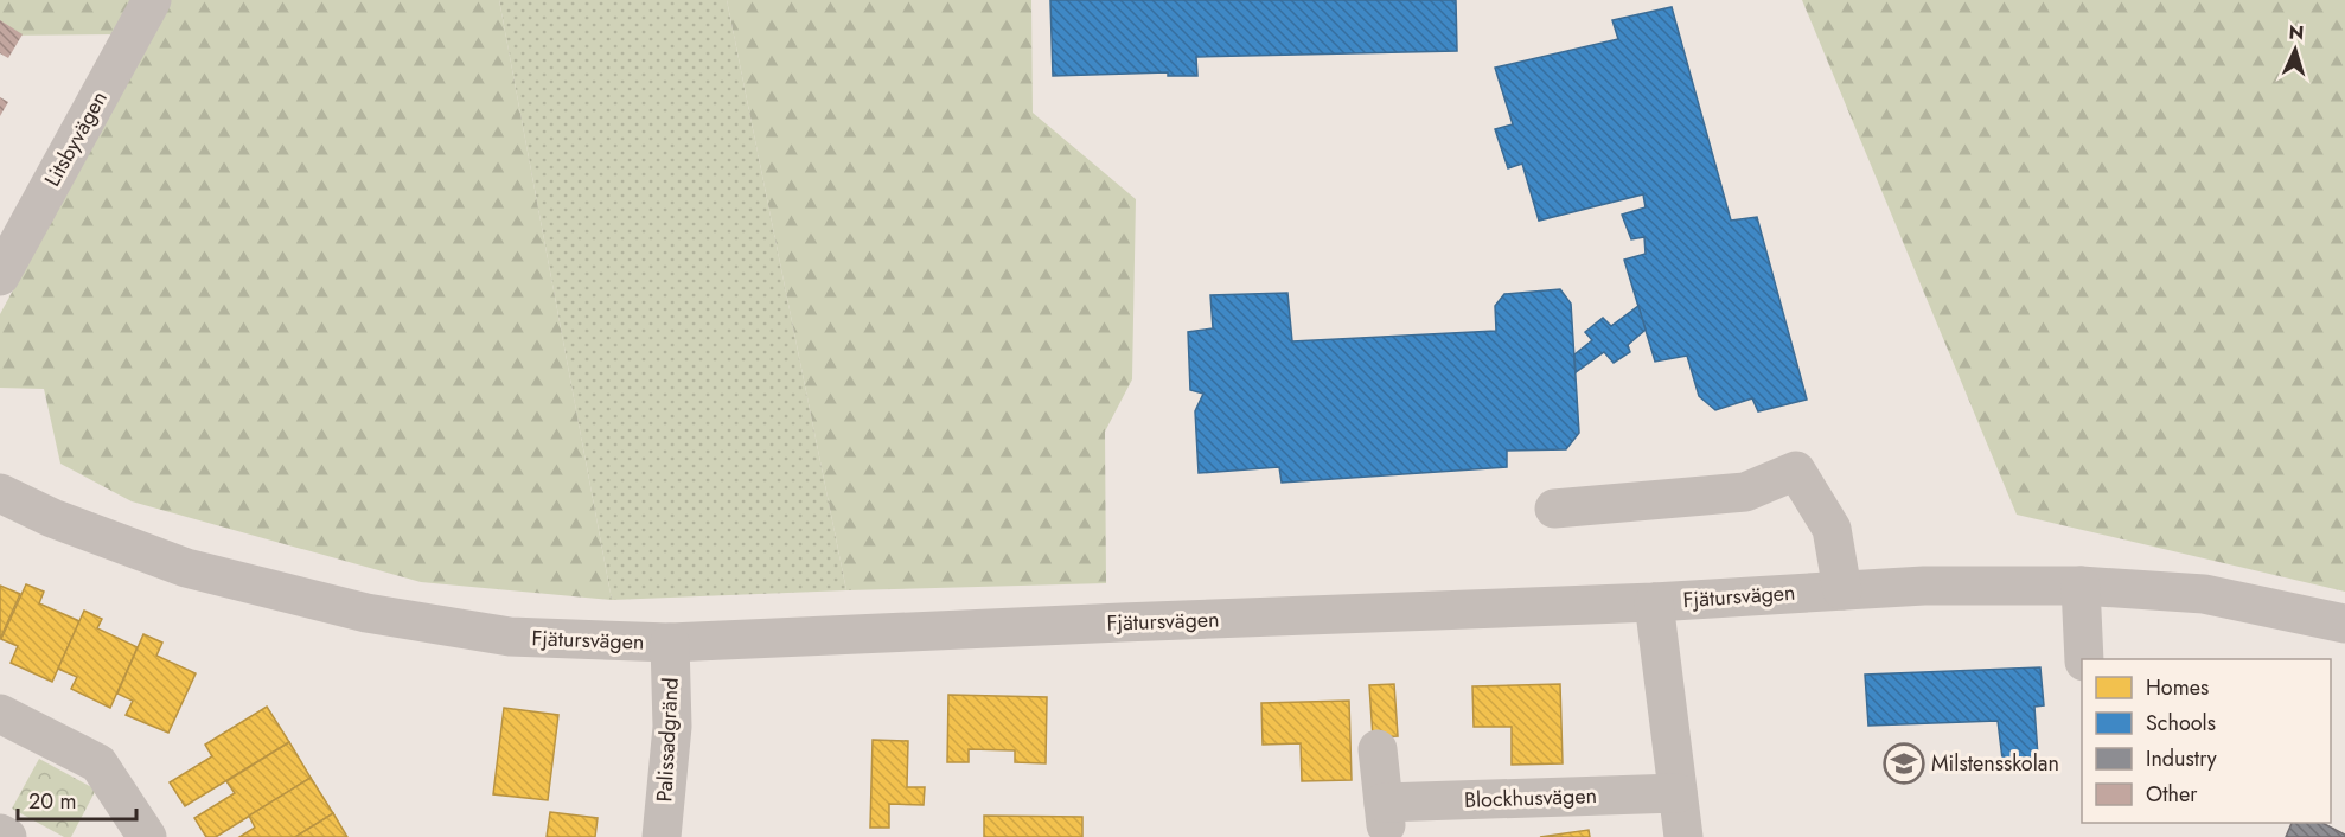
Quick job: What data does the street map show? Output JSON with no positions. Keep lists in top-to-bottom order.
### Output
{
  "streets": {
    "street": [
      "Litsbyvägen",
      "Fjätursvägen",
      "Palissadgränd",
      "Blockhusvägen"
    ]
  },
  "crossings": [
    ["Fjätursvägen", "Palissadgränd"]
  ],
  "places": {
    "school or university": ["Milstensskolan"]
  },
  "legend": [
    "Homes",
    "Schools",
    "Industry",
    "Other"
  ],
  "scale_bar": "20 m",
  "north": "top"
}
